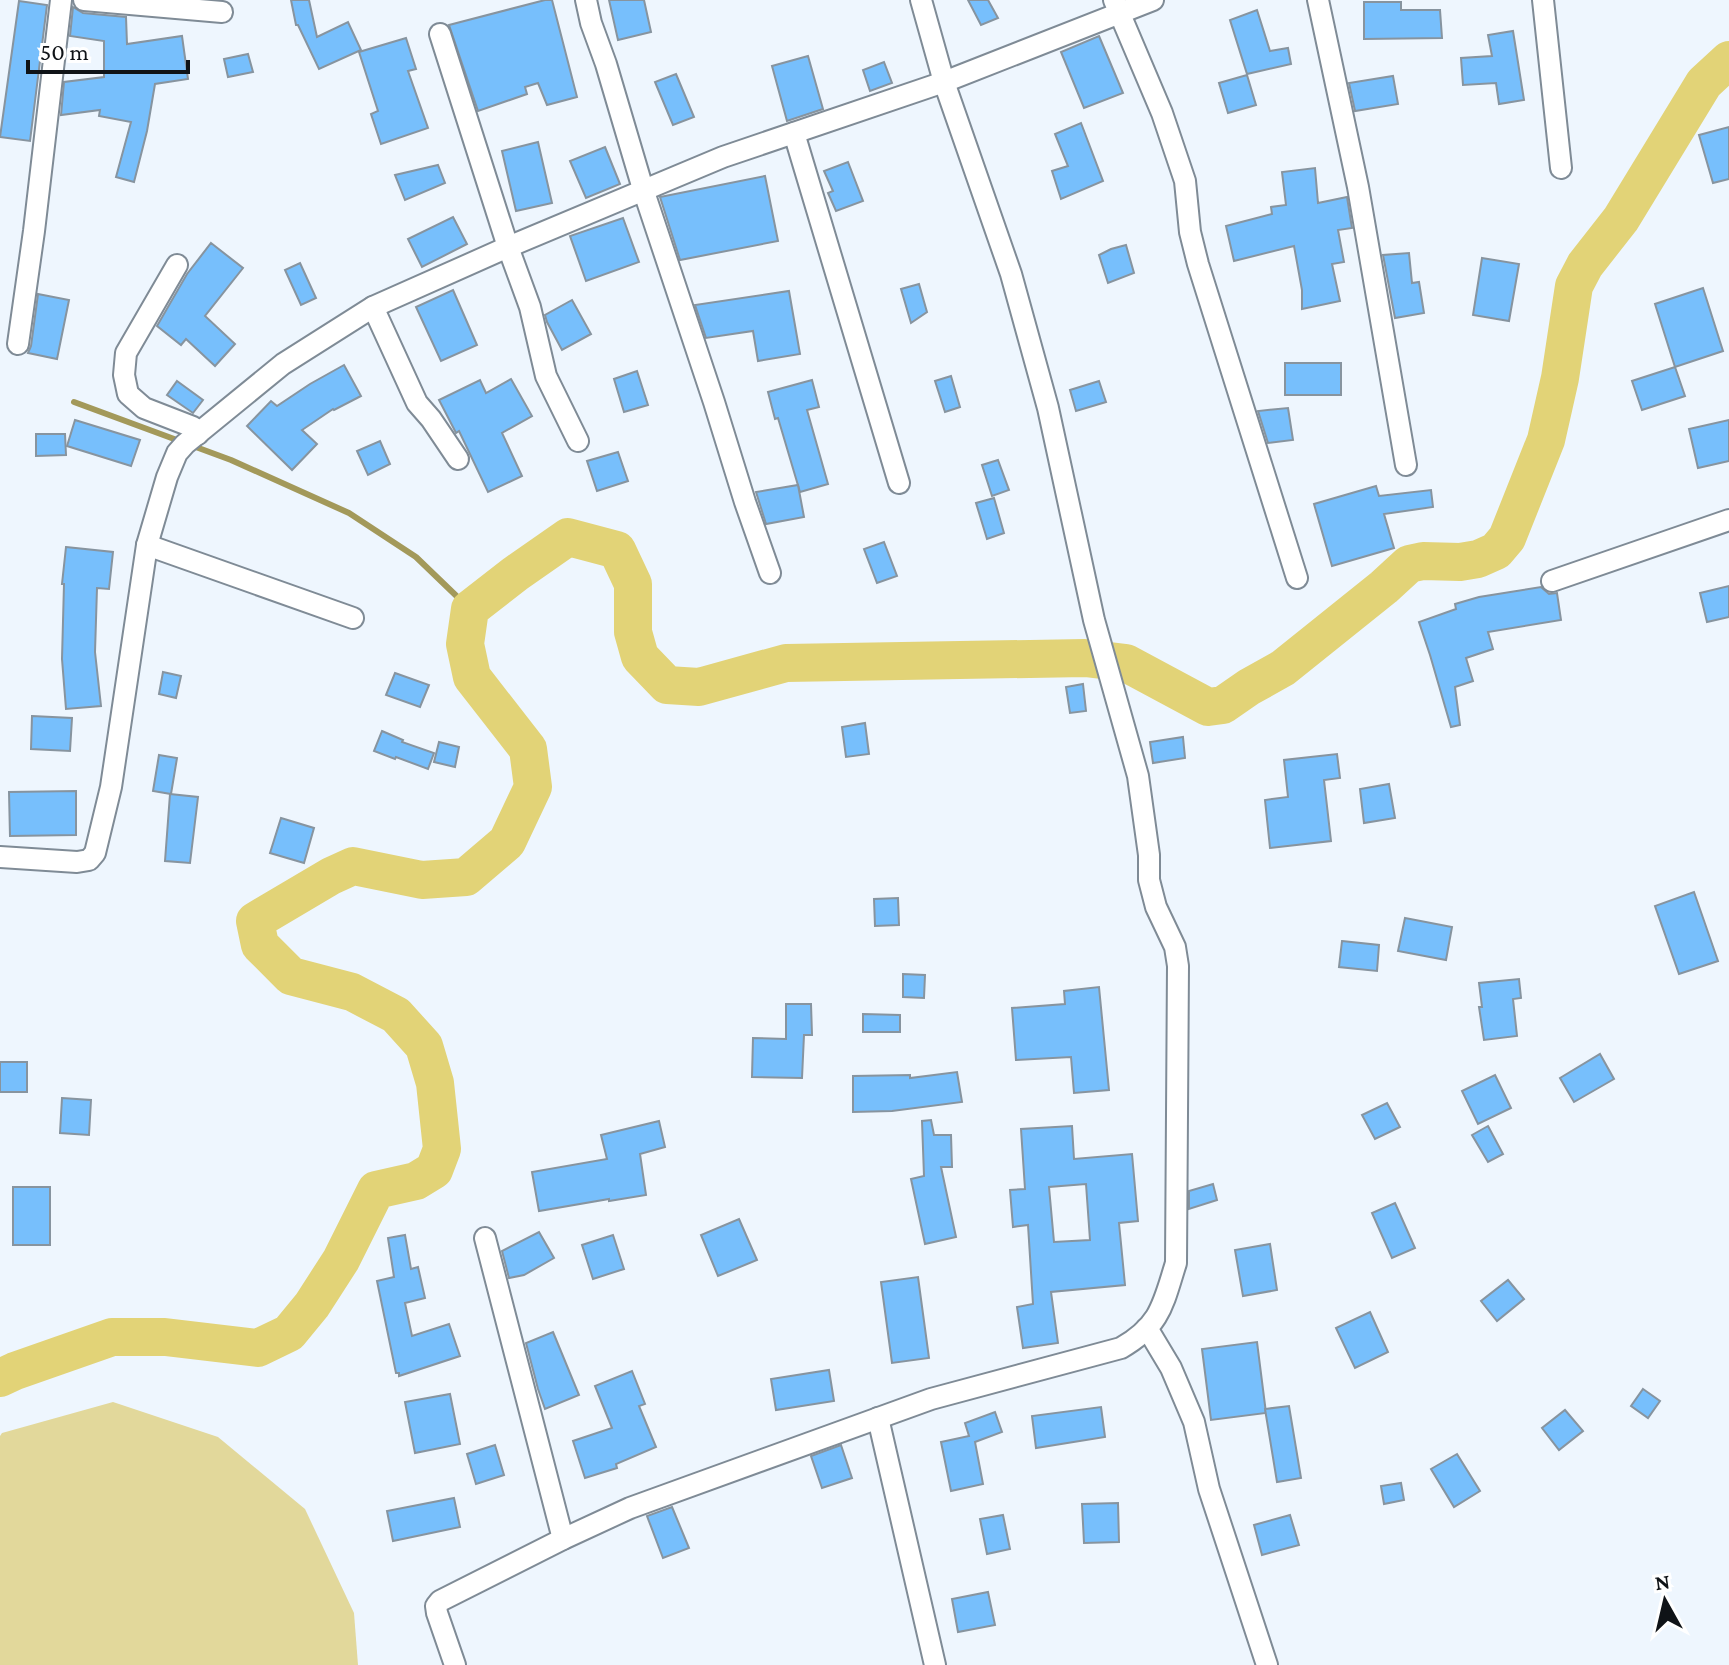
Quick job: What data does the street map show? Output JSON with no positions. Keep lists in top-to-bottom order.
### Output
{
  "scale_bar": "50 m",
  "north": "top"
}
